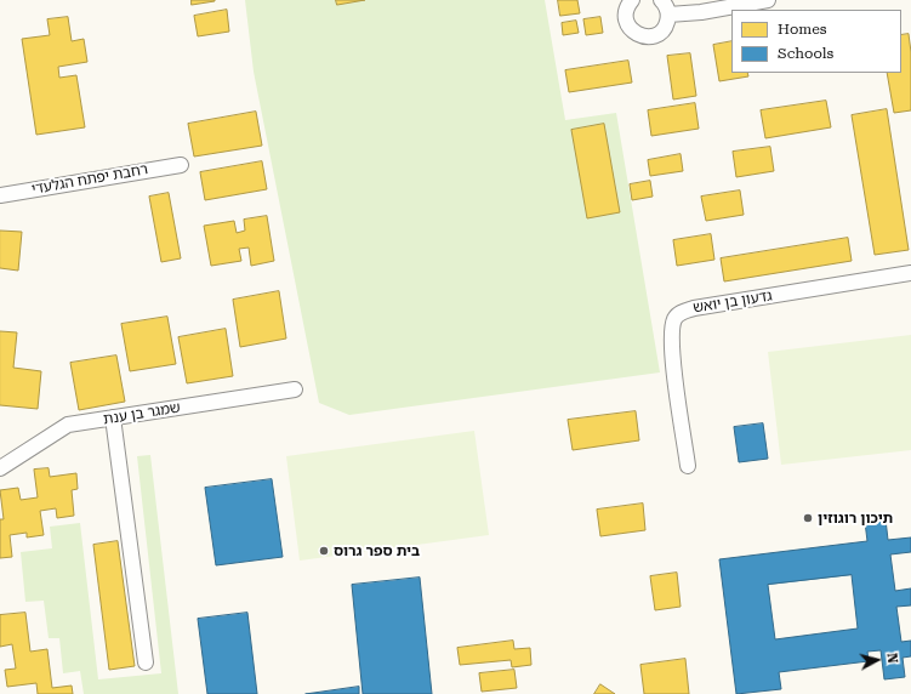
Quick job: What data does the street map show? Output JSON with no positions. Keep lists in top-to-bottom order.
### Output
{
  "streets": {
    "street": ["רחבת יפתח הגלעדי", "גדעון בן יואש", "שמגר בן ענת"]
  },
  "places": ["תיכון רוגוזין", "בית ספר גרוס"],
  "legend": ["Homes", "Schools"],
  "north": "right"
}
